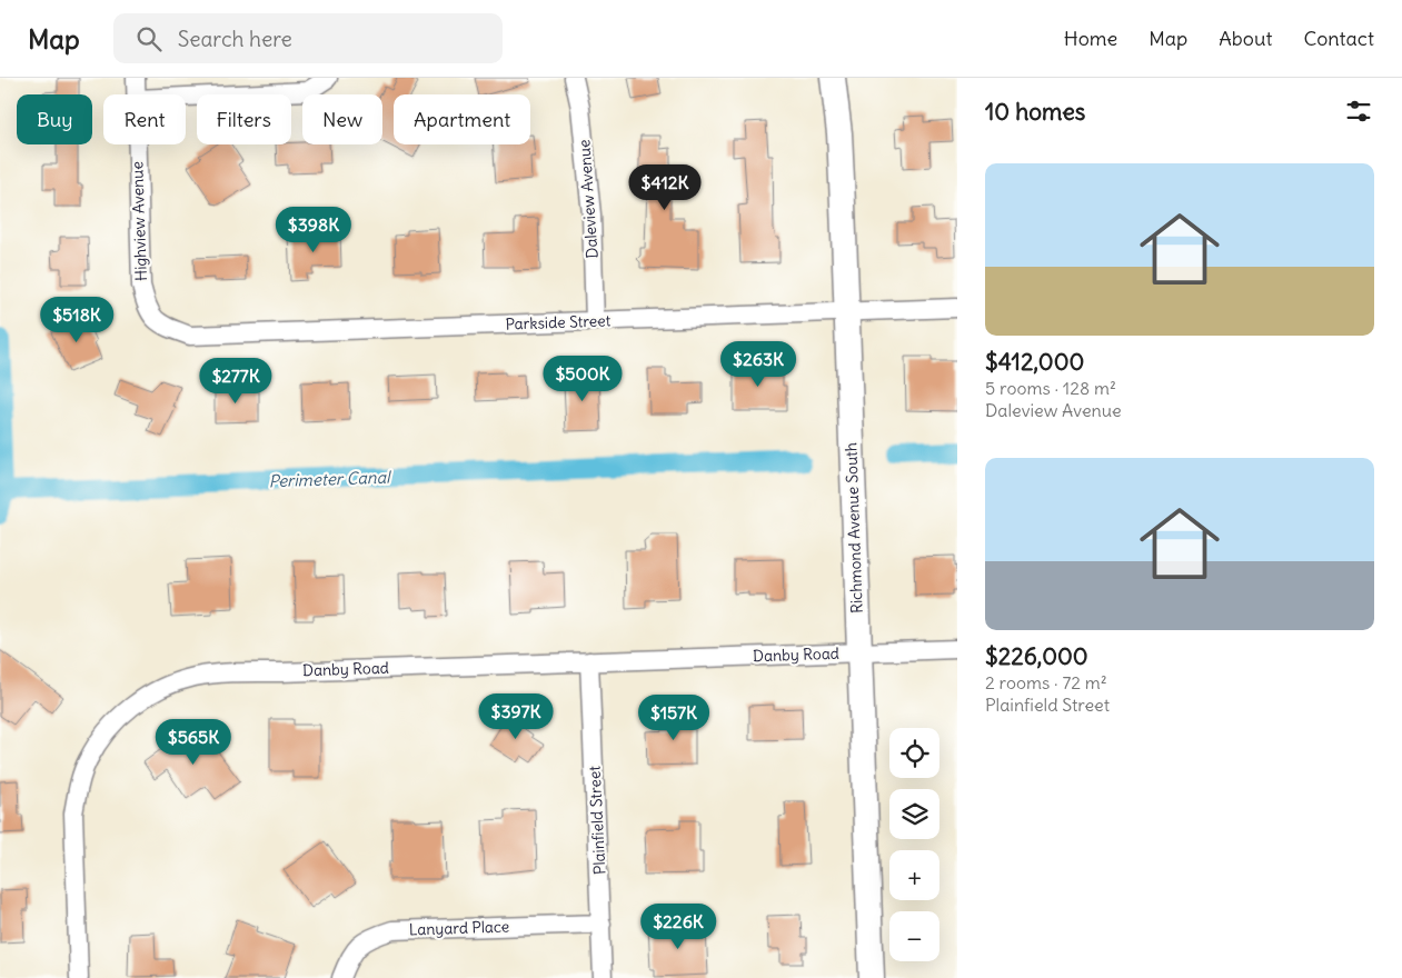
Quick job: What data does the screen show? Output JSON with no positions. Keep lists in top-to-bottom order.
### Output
{
  "streets": {
    "street": [
      "Daleview Avenue",
      "Highview Avenue",
      "Parkside Street",
      "Richmond Avenue South",
      "Danby Road",
      "Plainfield Street",
      "Lanyard Place"
    ]
  },
  "crossings": [
    ["Daleview Avenue", "Parkside Street"],
    ["Highview Avenue", "Parkside Street"],
    ["Parkside Street", "Richmond Avenue South"],
    ["Richmond Avenue South", "Danby Road"],
    ["Danby Road", "Plainfield Street"],
    ["Plainfield Street", "Lanyard Place"]
  ],
  "water": ["Perimeter Canal"],
  "page": {
    "header": "Map",
    "search": "Search here",
    "nav": [
      "Home",
      "Map",
      "About",
      "Contact"
    ],
    "heading": "10 homes",
    "chip": [
      "Buy",
      "Rent",
      "Filters",
      "New",
      "Apartment"
    ],
    "list": [
      {
        "name": "$412,000",
        "note": "5 rooms · 128 m² · Daleview Avenue"
      },
      {
        "name": "$226,000",
        "note": "2 rooms · 72 m² · Plainfield Street"
      }
    ],
    "price": [
      "$412K",
      "$398K",
      "$518K",
      "$263K",
      "$500K",
      "$277K",
      "$397K",
      "$157K",
      "$565K",
      "$226K"
    ],
    "map_buttons": ["+", "−"]
  }
}
